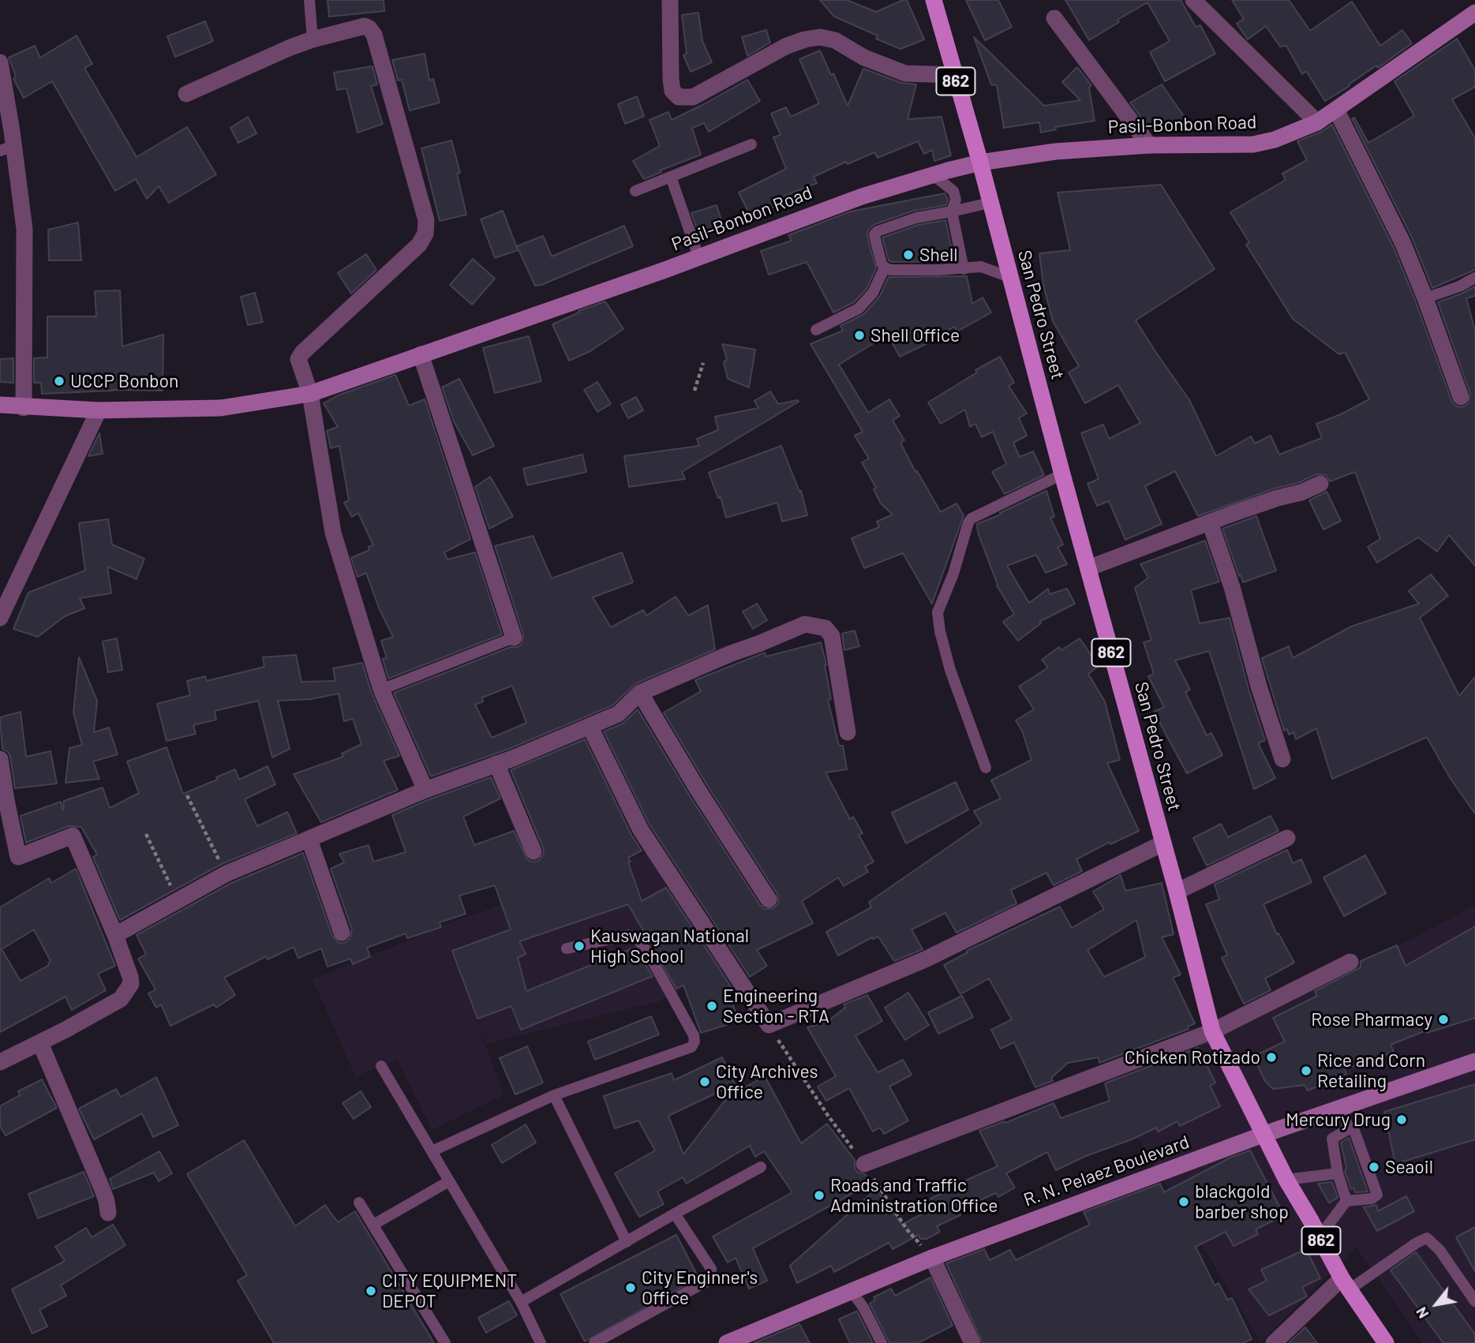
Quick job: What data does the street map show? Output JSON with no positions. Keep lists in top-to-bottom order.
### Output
{
  "streets": {
    "main road": ["862", "San Pedro Street"],
    "street": ["Pasil-Bonbon Road", "R. N. Pelaez Boulevard"]
  },
  "crossings": [
    ["Pasil-Bonbon Road", "San Pedro Street"],
    ["San Pedro Street", "R. N. Pelaez Boulevard"]
  ],
  "places": [
    "Shell",
    "Shell Office",
    "UCCP Bonbon",
    "Kauswagan National High School",
    "Engineering Section - RTA",
    "Rose Pharmacy",
    "Chicken Rotizado",
    "Rice and Corn Retailing",
    "City Archives Office",
    "Mercury Drug",
    "Seaoil",
    "Roads and Traffic Administration Office",
    "blackgold barber shop",
    "City Enginner's Office",
    "CITY EQUIPMENT DEPOT"
  ],
  "north": "bottom left"
}
